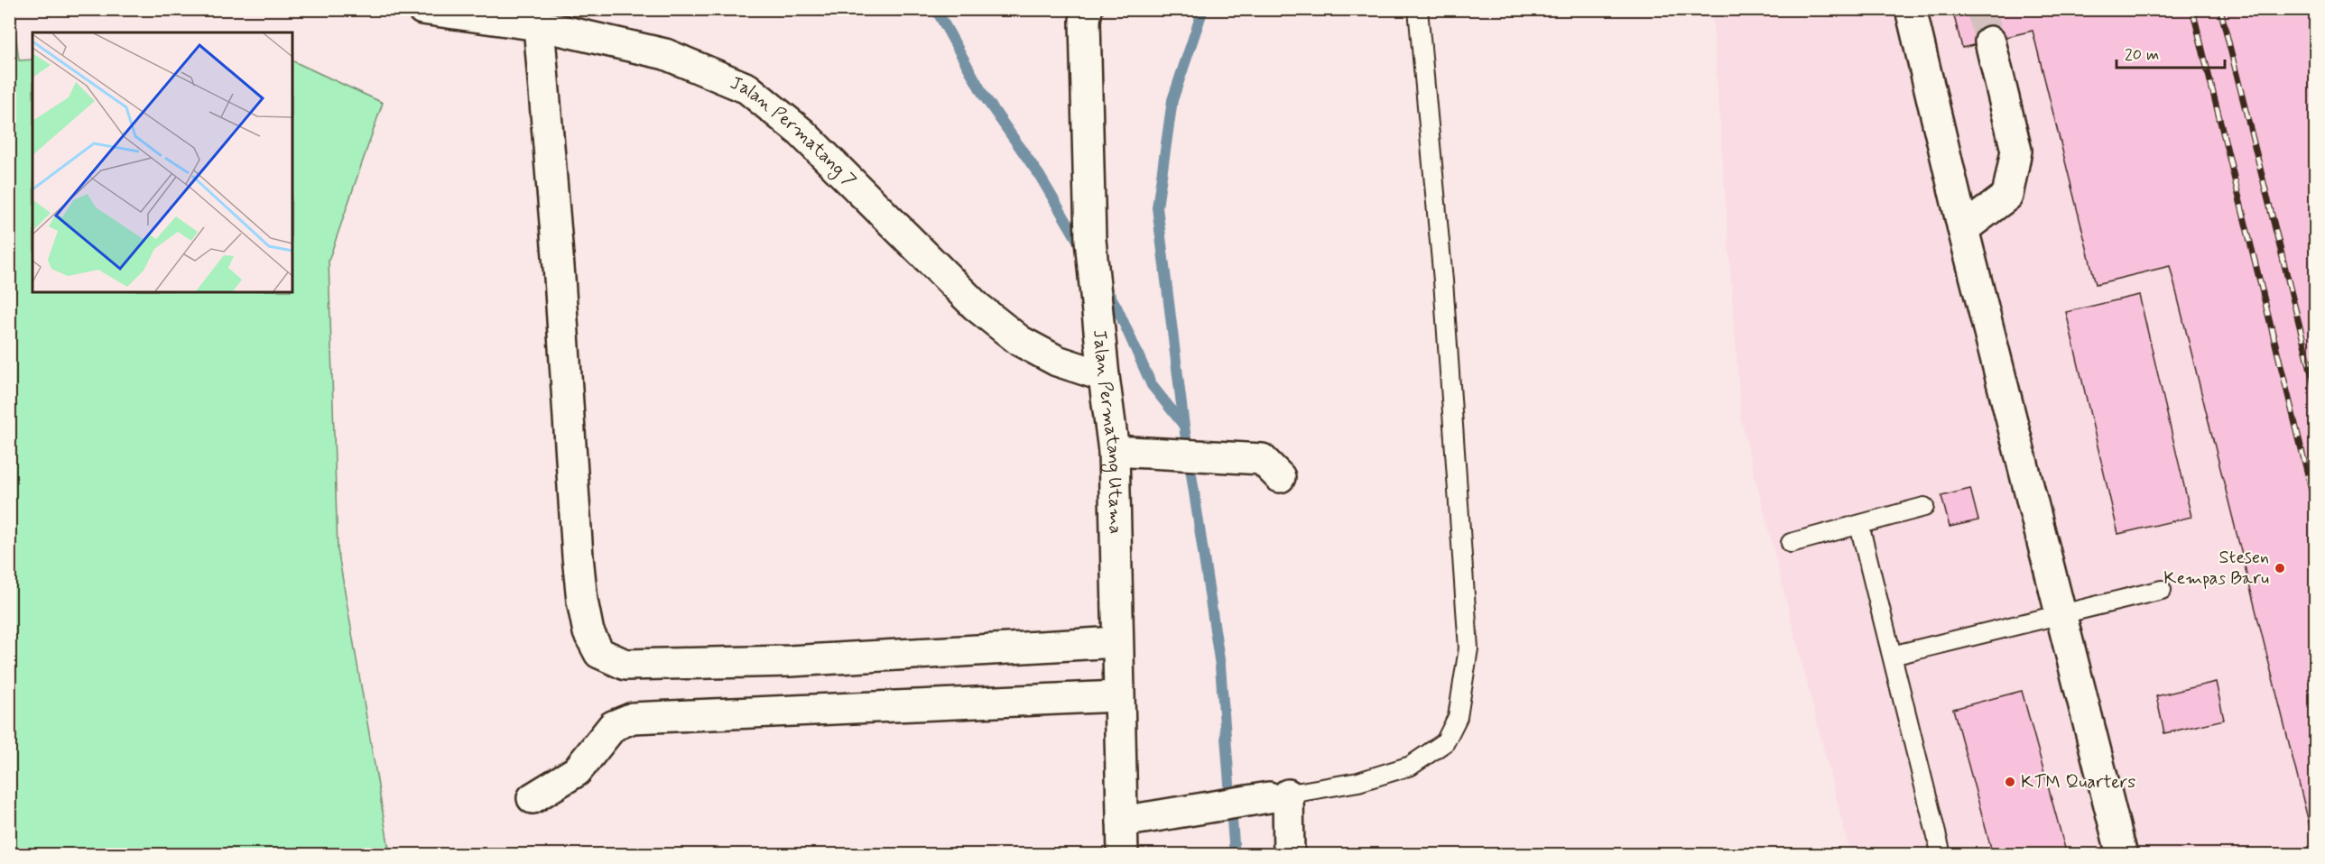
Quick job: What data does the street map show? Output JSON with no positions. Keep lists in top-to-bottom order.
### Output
{
  "streets": {
    "street": ["Jalan Permatang 7", "Jalan Permatang Utama"]
  },
  "crossings": [
    ["Jalan Permatang 7", "Jalan Permatang Utama"]
  ],
  "places": ["Stesen Kempas Baru", "KTM Quarters"],
  "scale_bar": "20 m"
}
